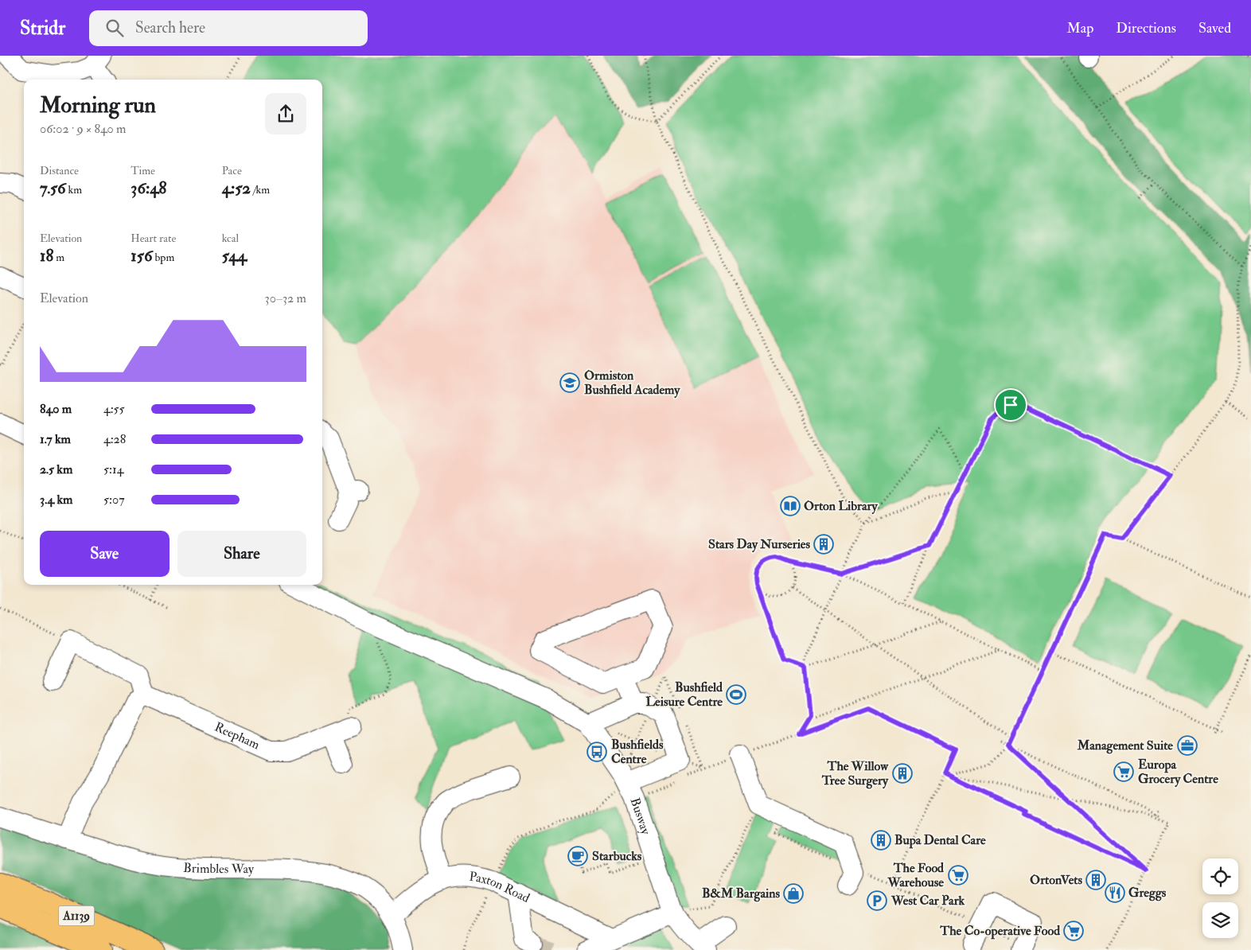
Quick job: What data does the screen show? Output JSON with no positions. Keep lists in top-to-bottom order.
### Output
{
  "streets": {
    "main road": ["A1139"],
    "street": [
      "Reepham",
      "Busway",
      "Brimbles Way",
      "Paxton Road"
    ]
  },
  "crossings": [
    ["Brimbles Way", "Paxton Road"]
  ],
  "places": {
    "school or university": ["Ormiston Bushfield Academy"],
    "library": ["Orton Library"],
    "building": [
      "Stars Day Nurseries",
      "The Willow Tree Surgery",
      "Bupa Dental Care",
      "OrtonVets"
    ],
    "sports": ["Bushfield Leisure Centre"],
    "office": ["Management Suite"],
    "bus stop": ["Bushfields Centre"],
    "supermarket": ["Europa Grocery Centre", "The Food Warehouse", "The Co-operative Food"],
    "cafe": ["Starbucks"],
    "restaurant": ["Greggs"],
    "shop": ["B&M Bargains"],
    "parking": ["West Car Park"]
  },
  "page": {
    "header": "Stridr",
    "search": "Search here",
    "nav": ["Map", "Directions", "Saved"],
    "heading": ["Morning run", "06:02 · 9 × 840 m"],
    "stats": [
      ["Distance", "7.56 km"],
      ["Time", "36:48"],
      ["Pace", "4:52 /km"],
      ["Elevation", "18 m"],
      ["Heart rate", "156 bpm"],
      ["kcal", "544"]
    ],
    "chart": ["Elevation", "30–32 m"],
    "list": [
      {
        "name": "840 m",
        "note": "4:55"
      },
      {
        "name": "1.7 km",
        "note": "4:28"
      },
      {
        "name": "2.5 km",
        "note": "5:14"
      },
      {
        "name": "3.4 km",
        "note": "5:07"
      }
    ],
    "buttons": ["Save", "Share"]
  }
}
